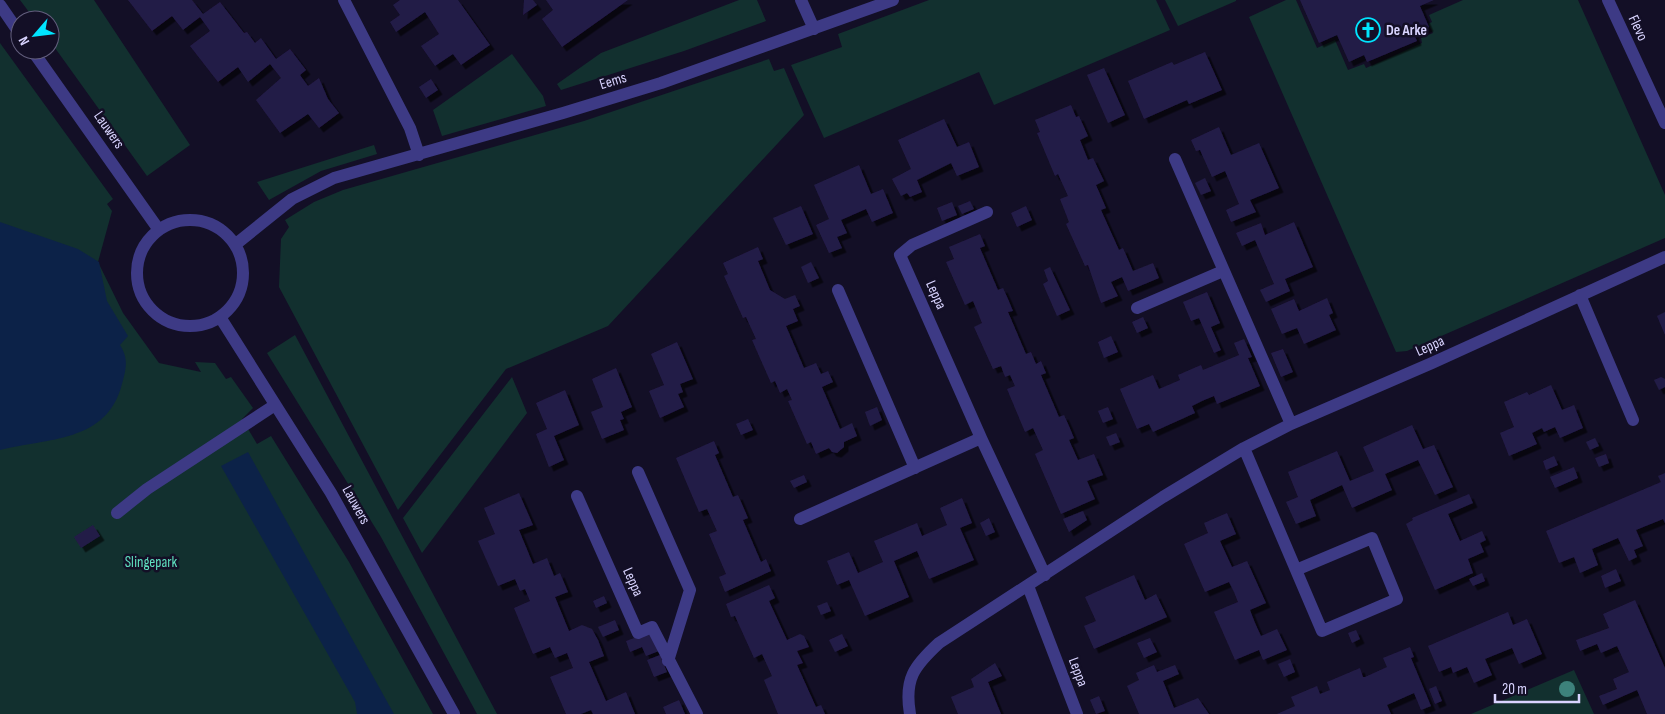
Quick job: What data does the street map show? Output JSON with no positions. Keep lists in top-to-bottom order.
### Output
{
  "streets": {
    "street": [
      "Flevo",
      "Eems",
      "Lauwers",
      "Leppa"
    ]
  },
  "crossings": [
    ["Eems", "Lauwers"]
  ],
  "parks": ["Slingepark"],
  "places": {
    "church": ["De Arke"]
  },
  "scale_bar": "20 m",
  "north": "bottom left"
}
